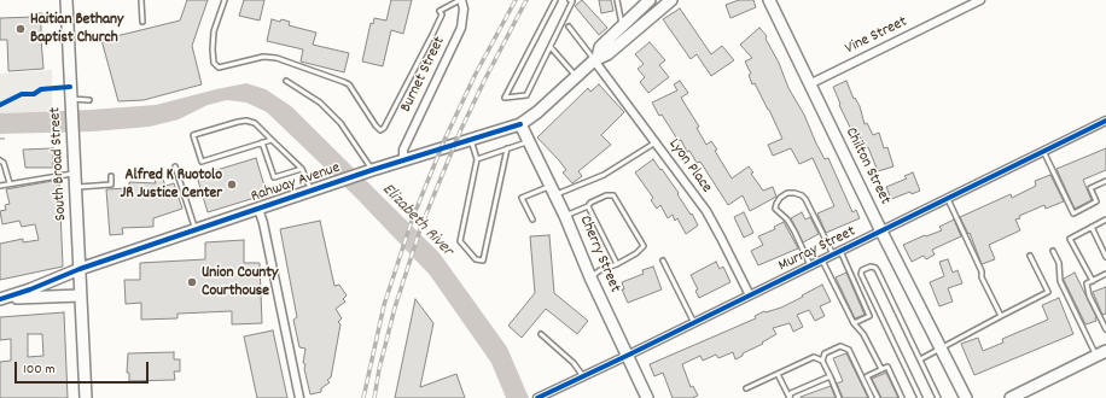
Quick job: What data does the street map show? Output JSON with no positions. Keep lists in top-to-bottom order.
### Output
{
  "streets": {
    "street": [
      "Vine Street",
      "Burnet Street",
      "South Broad Street",
      "Lyon Place",
      "Chilton Street",
      "Rahway Avenue",
      "Murray Street",
      "Cherry Street"
    ]
  },
  "crossings": [
    ["Vine Street", "Chilton Street"],
    ["Burnet Street", "Rahway Avenue"],
    ["South Broad Street", "Rahway Avenue"],
    ["Lyon Place", "Rahway Avenue"],
    ["Lyon Place", "Murray Street"],
    ["Chilton Street", "Murray Street"],
    ["Rahway Avenue", "Cherry Street"],
    ["Murray Street", "Cherry Street"]
  ],
  "water": ["Elizabeth River"],
  "places": ["Haitian Bethany Baptist Church", "Alfred K Ruotolo JR Justice Center", "Union County Courthouse"],
  "scale_bar": "100 m"
}
